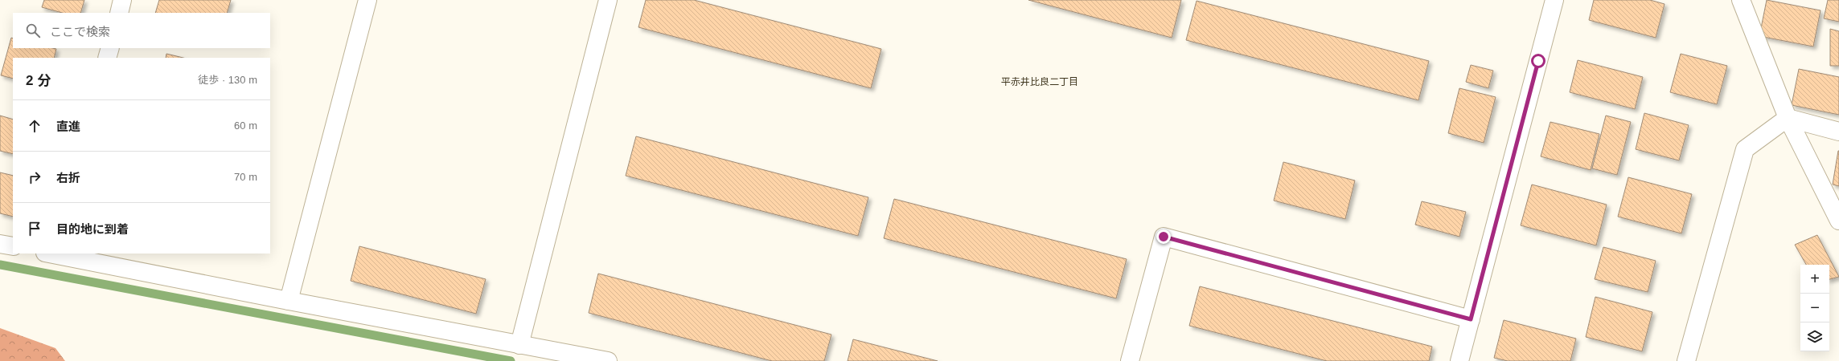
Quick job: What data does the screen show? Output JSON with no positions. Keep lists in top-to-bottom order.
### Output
{
  "districts": ["平赤井比良二丁目"],
  "page": {
    "search": "ここで検索",
    "heading": ["2 分", "徒歩 · 130 m"],
    "list": [
      ["直進", "60 m"],
      ["右折", "70 m"],
      "目的地に到着"
    ],
    "map_buttons": ["+", "−"]
  }
}
